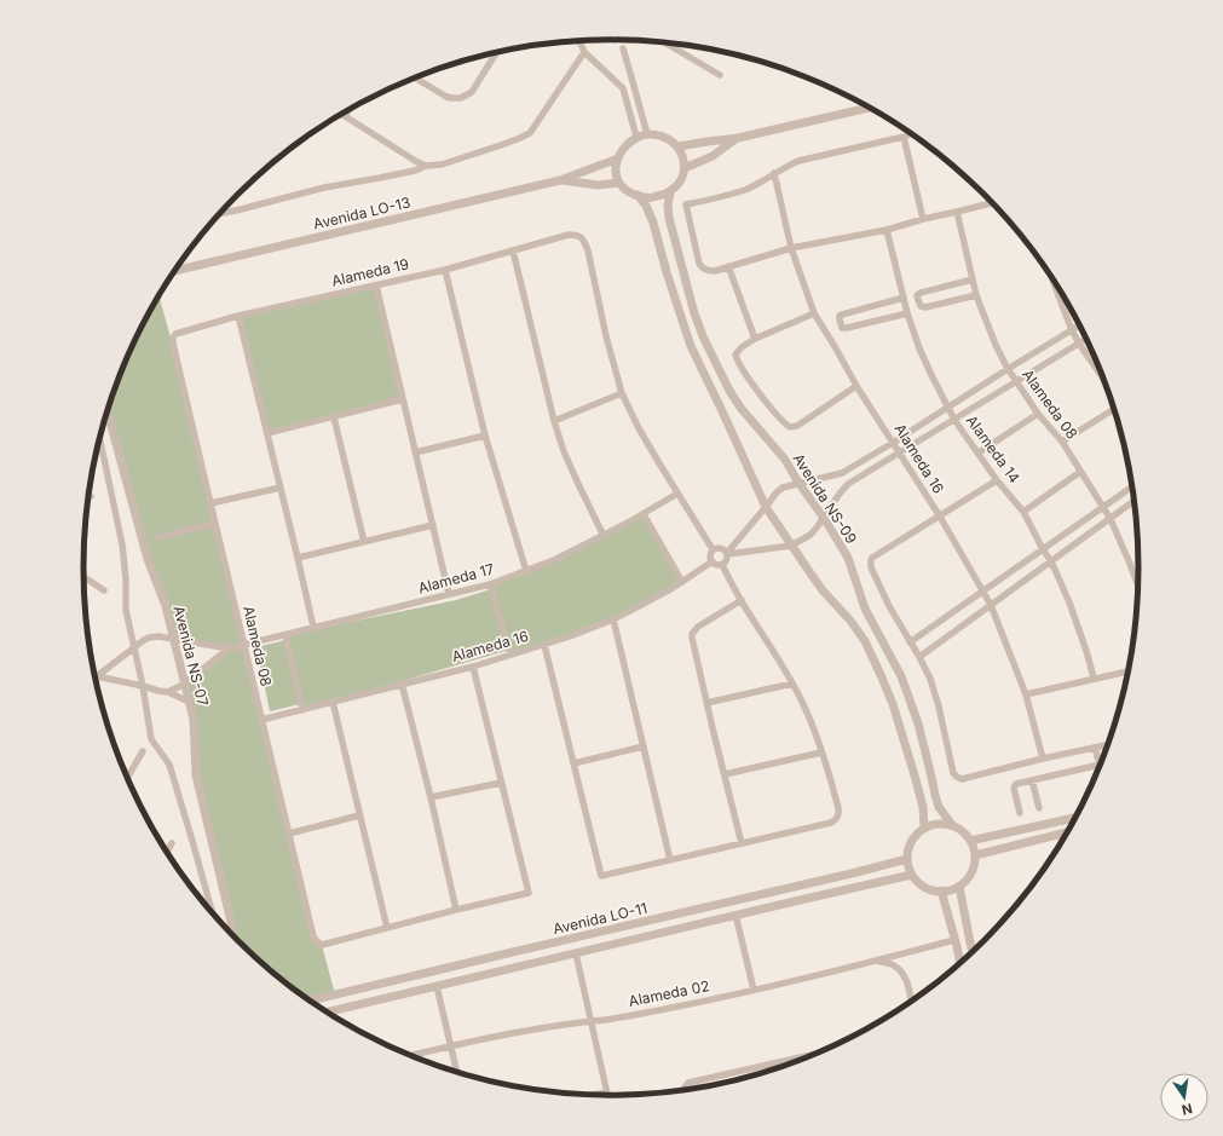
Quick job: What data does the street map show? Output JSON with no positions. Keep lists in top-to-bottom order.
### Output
{
  "streets": {
    "street": [
      "Avenida LO-13",
      "Alameda 19",
      "Alameda 08",
      "Alameda 14",
      "Alameda 16",
      "Avenida NS-09",
      "Alameda 17",
      "Avenida NS-07",
      "Avenida LO-11",
      "Alameda 02"
    ]
  },
  "crossings": [
    ["Avenida LO-13", "Avenida NS-09"],
    ["Alameda 19", "Alameda 08"],
    ["Alameda 08", "Alameda 16"],
    ["Alameda 08", "Alameda 17"],
    ["Avenida NS-09", "Avenida LO-11"]
  ],
  "north": "bottom"
}
